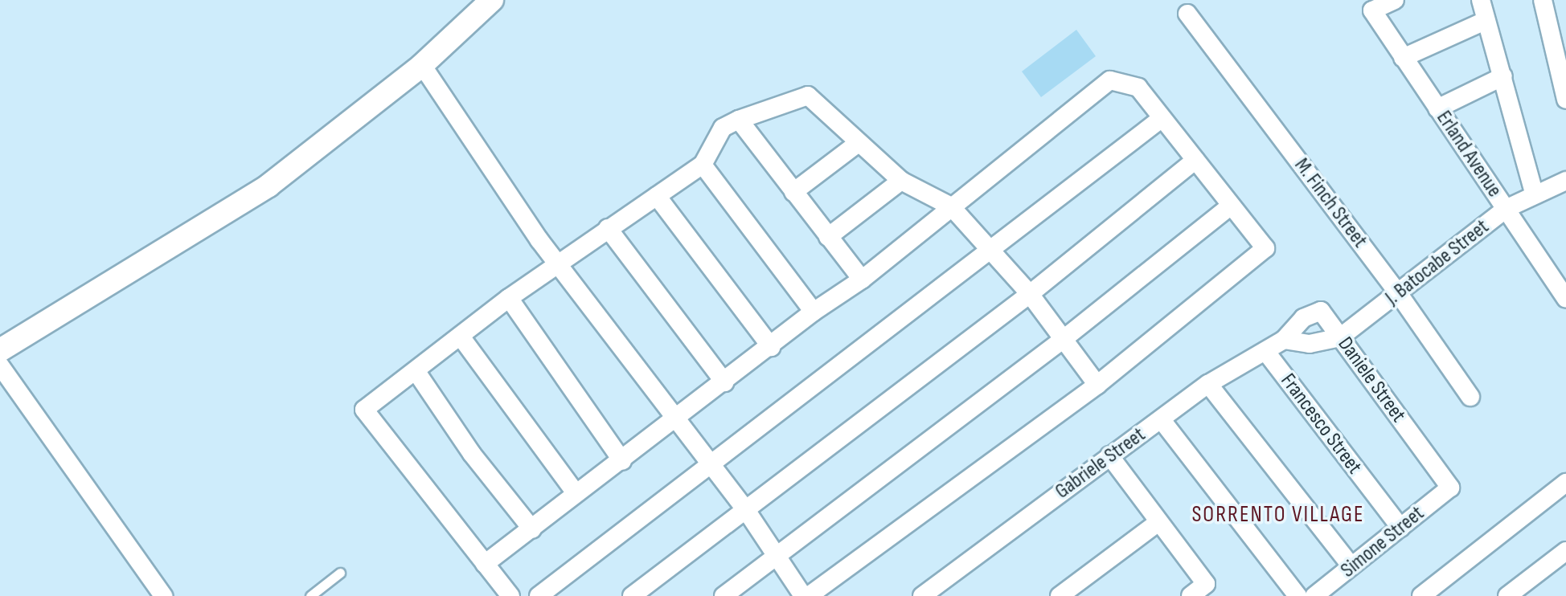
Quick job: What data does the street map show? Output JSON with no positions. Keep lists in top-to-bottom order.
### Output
{
  "streets": {
    "street": [
      "Erland Avenue",
      "M. Finch Street",
      "J. Batocabe Street",
      "Daniele Street",
      "Francesco Street",
      "Gabriele Street",
      "Simone Street"
    ]
  },
  "crossings": [
    ["Erland Avenue", "J. Batocabe Street"],
    ["M. Finch Street", "J. Batocabe Street"],
    ["J. Batocabe Street", "Daniele Street"],
    ["Daniele Street", "Gabriele Street"],
    ["Daniele Street", "Simone Street"],
    ["Francesco Street", "Gabriele Street"],
    ["Francesco Street", "Simone Street"]
  ],
  "districts": ["SORRENTO VILLAGE"]
}
